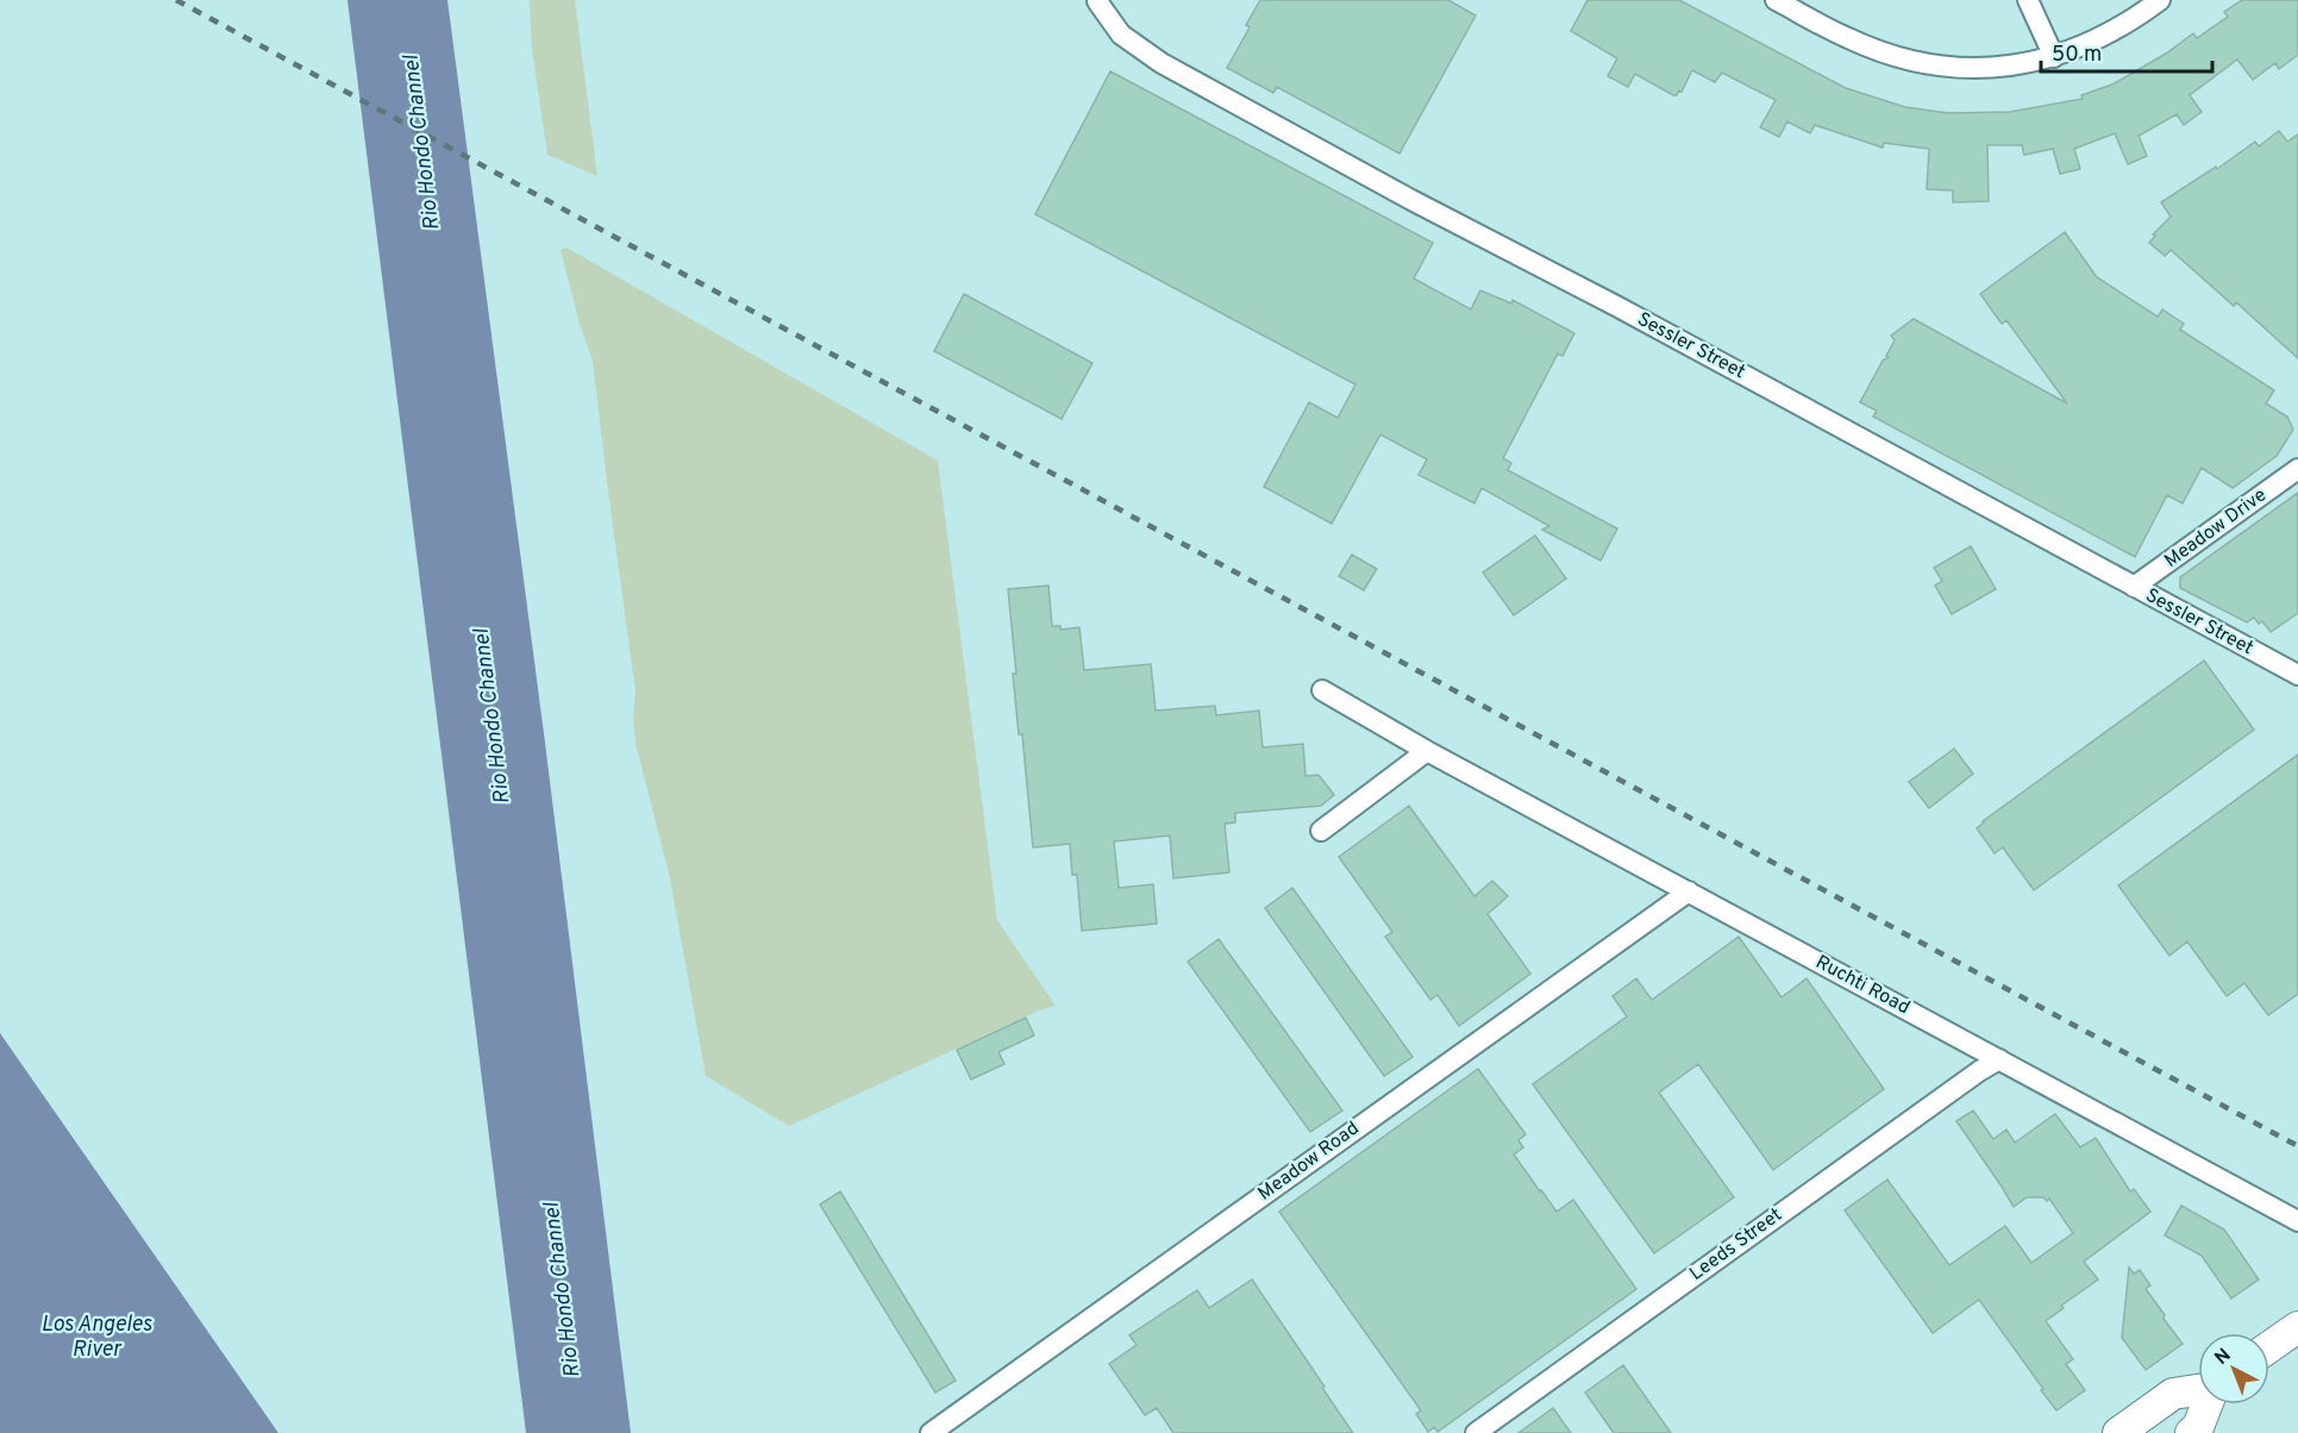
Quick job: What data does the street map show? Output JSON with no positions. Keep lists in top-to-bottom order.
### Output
{
  "streets": {
    "street": [
      "Sessler Street",
      "Meadow Drive",
      "Ruchti Road",
      "Meadow Road",
      "Leeds Street"
    ]
  },
  "crossings": [
    ["Sessler Street", "Meadow Drive"],
    ["Ruchti Road", "Meadow Road"],
    ["Ruchti Road", "Leeds Street"]
  ],
  "water": ["Rio Hondo Channel", "Los Angeles River"],
  "scale_bar": "50 m",
  "north": "top left"
}
